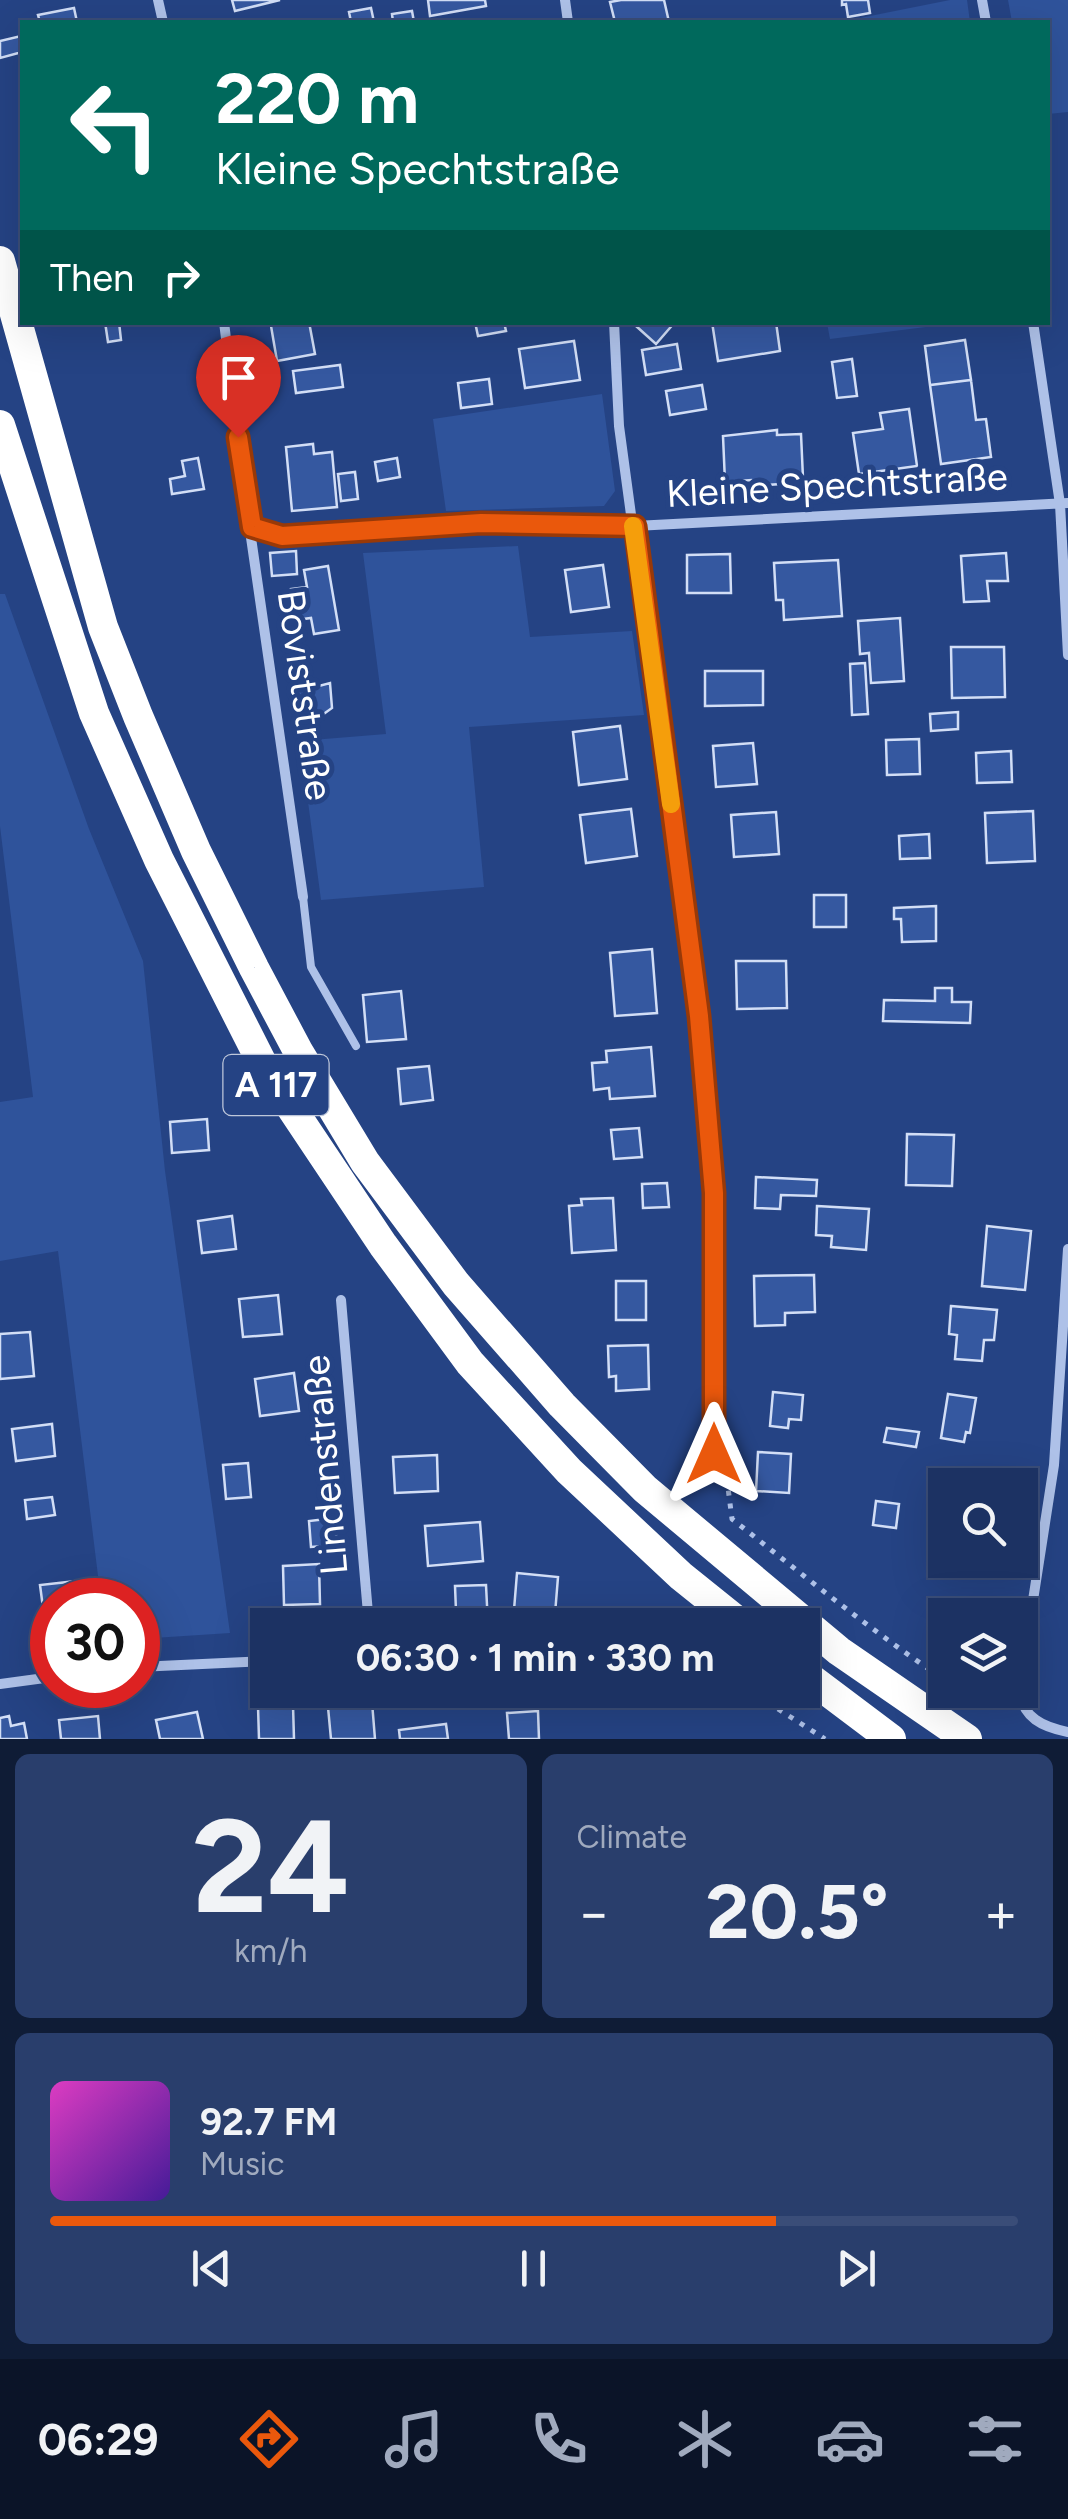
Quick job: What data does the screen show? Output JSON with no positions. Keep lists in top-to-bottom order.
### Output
{
  "streets": {
    "highway": ["A 117"],
    "street": ["Kleine Spechtstraße", "Boviststraße", "Lindenstraße"]
  },
  "crossings": [
    ["Kleine Spechtstraße", "Boviststraße"]
  ],
  "page": {
    "turn": ["220 m", "Kleine Spechtstraße"],
    "then": "Then",
    "limit": "30",
    "trip": "06:30 · 1 min · 330 m",
    "tile": [
      ["24", "km/h"],
      "Climate"
    ],
    "heat": ["−", "20.5°", "+"],
    "song": ["92.7 FM", "Music"],
    "tabs": "06:29"
  }
}
